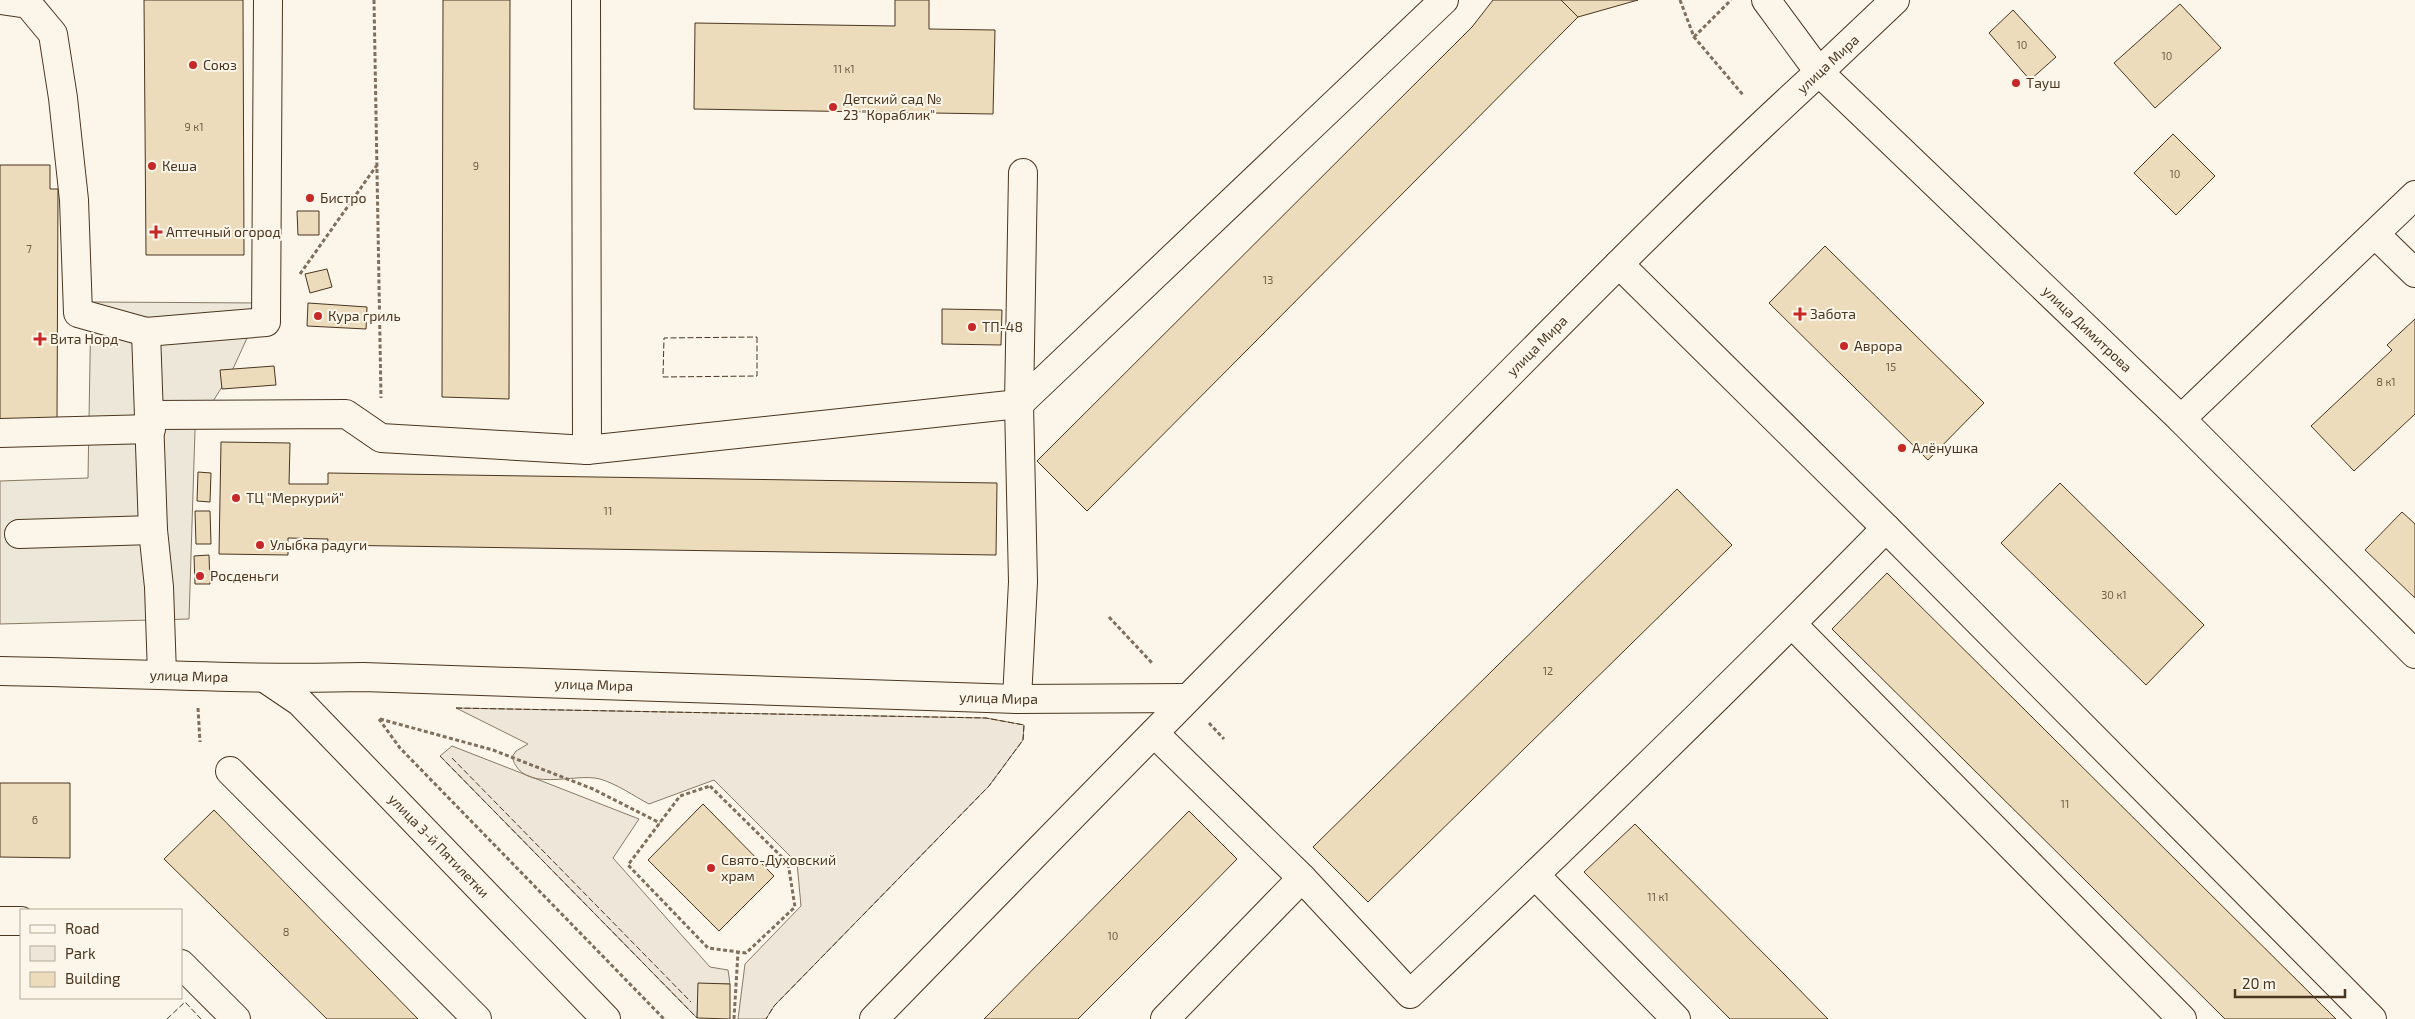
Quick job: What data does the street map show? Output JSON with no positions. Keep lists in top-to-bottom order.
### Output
{
  "streets": {
    "main road": ["улица Мира", "улица Димитрова", "улица 3-й Пятилетки"]
  },
  "crossings": [
    ["улица Мира", "улица Димитрова"],
    ["улица Мира", "улица 3-й Пятилетки"]
  ],
  "places": {
    "other": [
      "Союз",
      "Тауш",
      "Детский сад № 23 \"Кораблик\"",
      "Кеша",
      "Бистро",
      "Кура гриль",
      "ТП-48",
      "Аврора",
      "Алёнушка",
      "ТЦ \"Меркурий\"",
      "Улыбка радуги",
      "Росденьги",
      "Свято-Духовский храм"
    ],
    "health": ["Аптечный огород", "Забота", "Вита Норд"]
  },
  "house_numbers": [
    "10",
    "10",
    "11 к1",
    "9 к1",
    "9",
    "10",
    "7",
    "13",
    "15",
    "8 к1",
    "11",
    "30 к1",
    "12",
    "11",
    "6",
    "11 к1",
    "8",
    "10"
  ],
  "legend": ["Road", "Park", "Building"],
  "scale_bar": "20 m"
}
